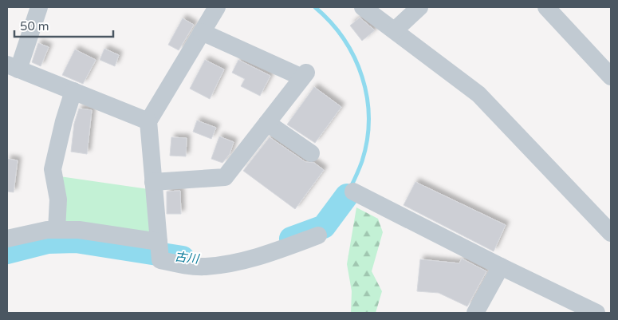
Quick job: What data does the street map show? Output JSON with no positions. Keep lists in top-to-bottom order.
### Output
{
  "water": ["古川"],
  "scale_bar": "50 m"
}
